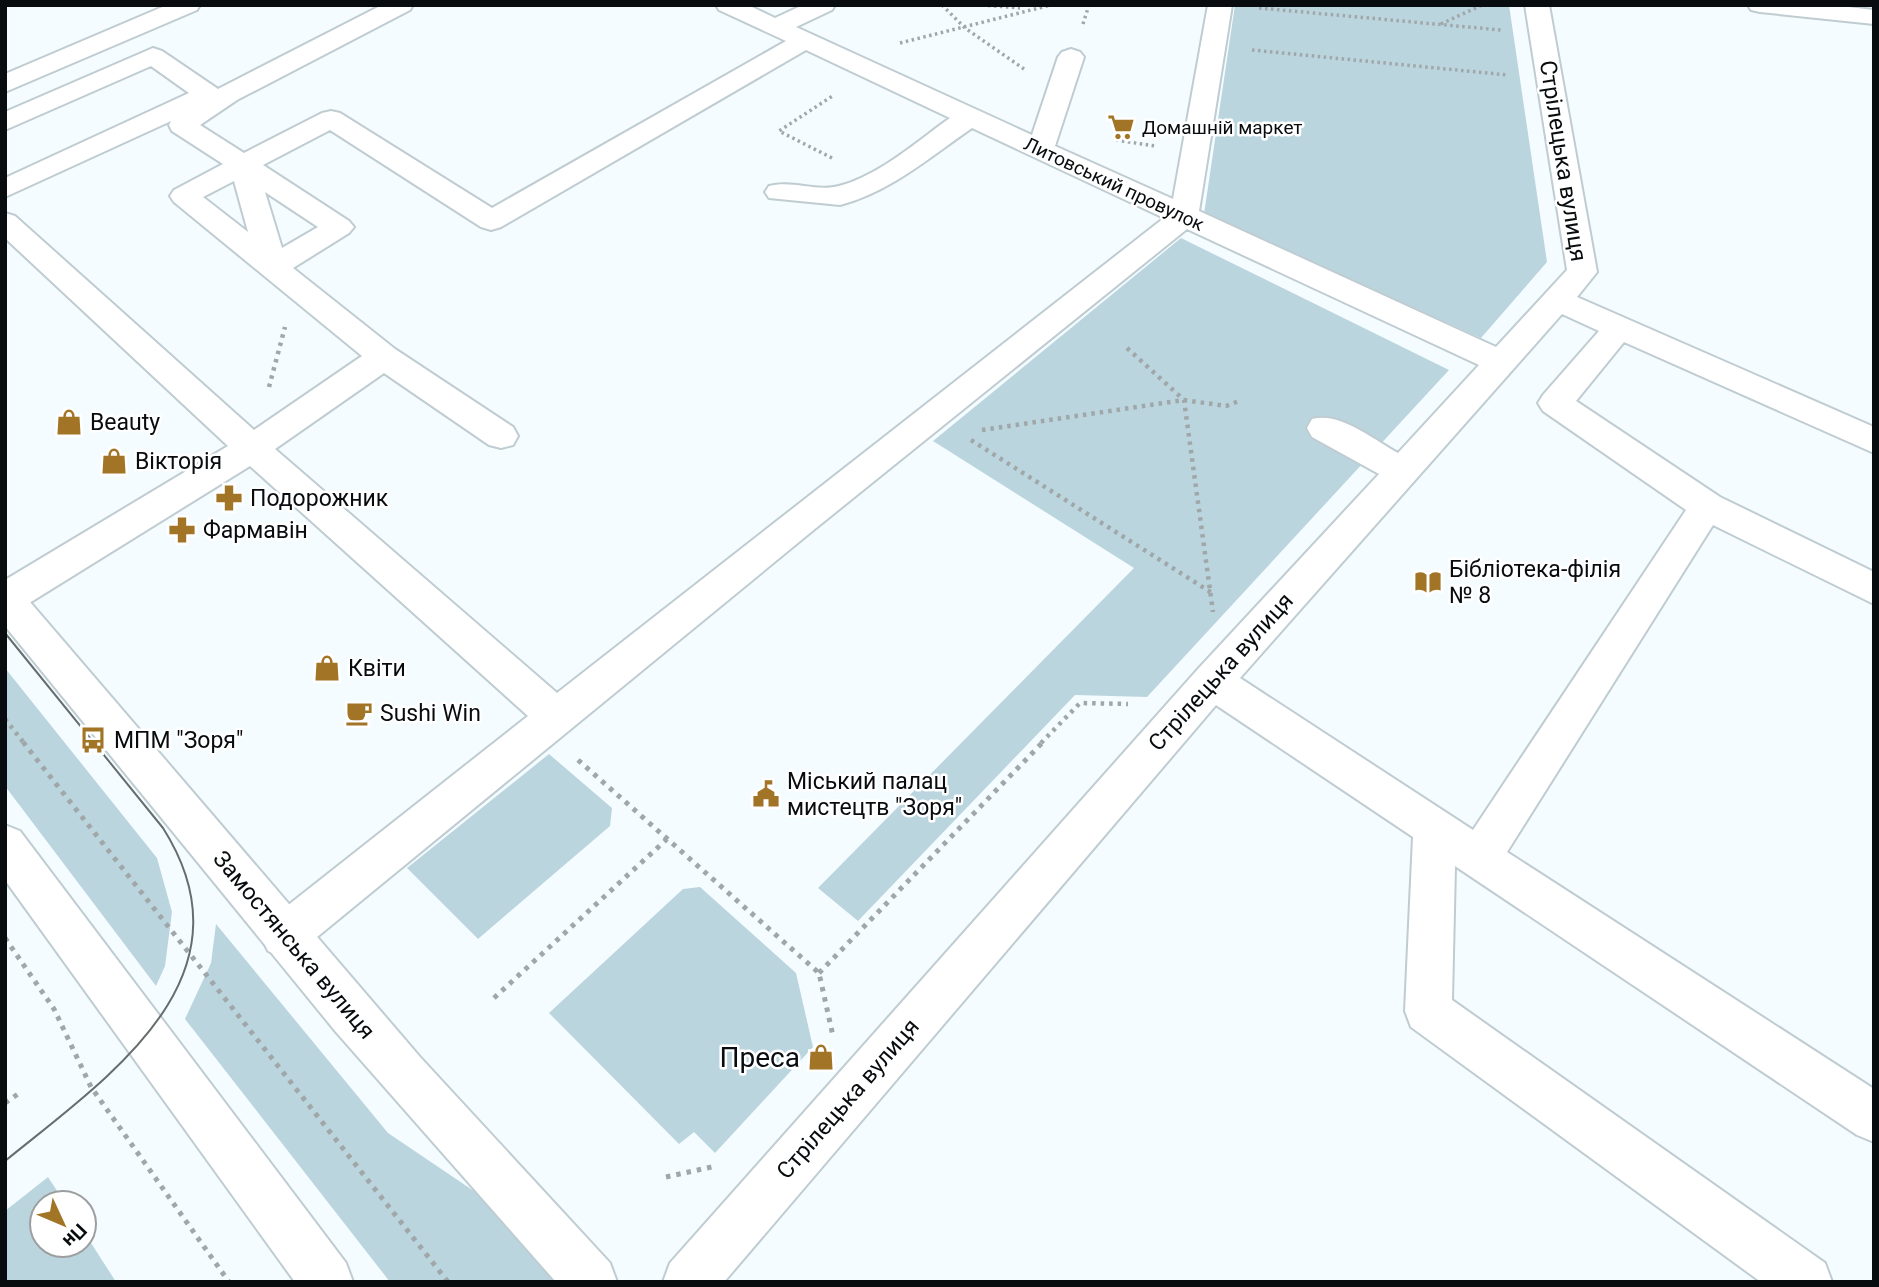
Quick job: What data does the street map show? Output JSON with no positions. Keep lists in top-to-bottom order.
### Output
{
  "streets": {
    "street": ["Стрілецька вулиця", "Литовський провулок", "Замостянська вулиця"]
  },
  "crossings": [
    ["Стрілецька вулиця", "Литовський провулок"]
  ],
  "places": {
    "supermarket": ["Домашній маркет"],
    "shop": [
      "Beauty",
      "Вікторія",
      "Квіти",
      "Преса"
    ],
    "pharmacy": ["Подорожник", "Фармавін"],
    "library": ["Бібліотека-філія № 8"],
    "cafe": ["Sushi Win"],
    "bus stop": ["МПМ \"Зоря\""],
    "public building": ["Міський палац мистецтв \"Зоря\""]
  },
  "north": "bottom right"
}
